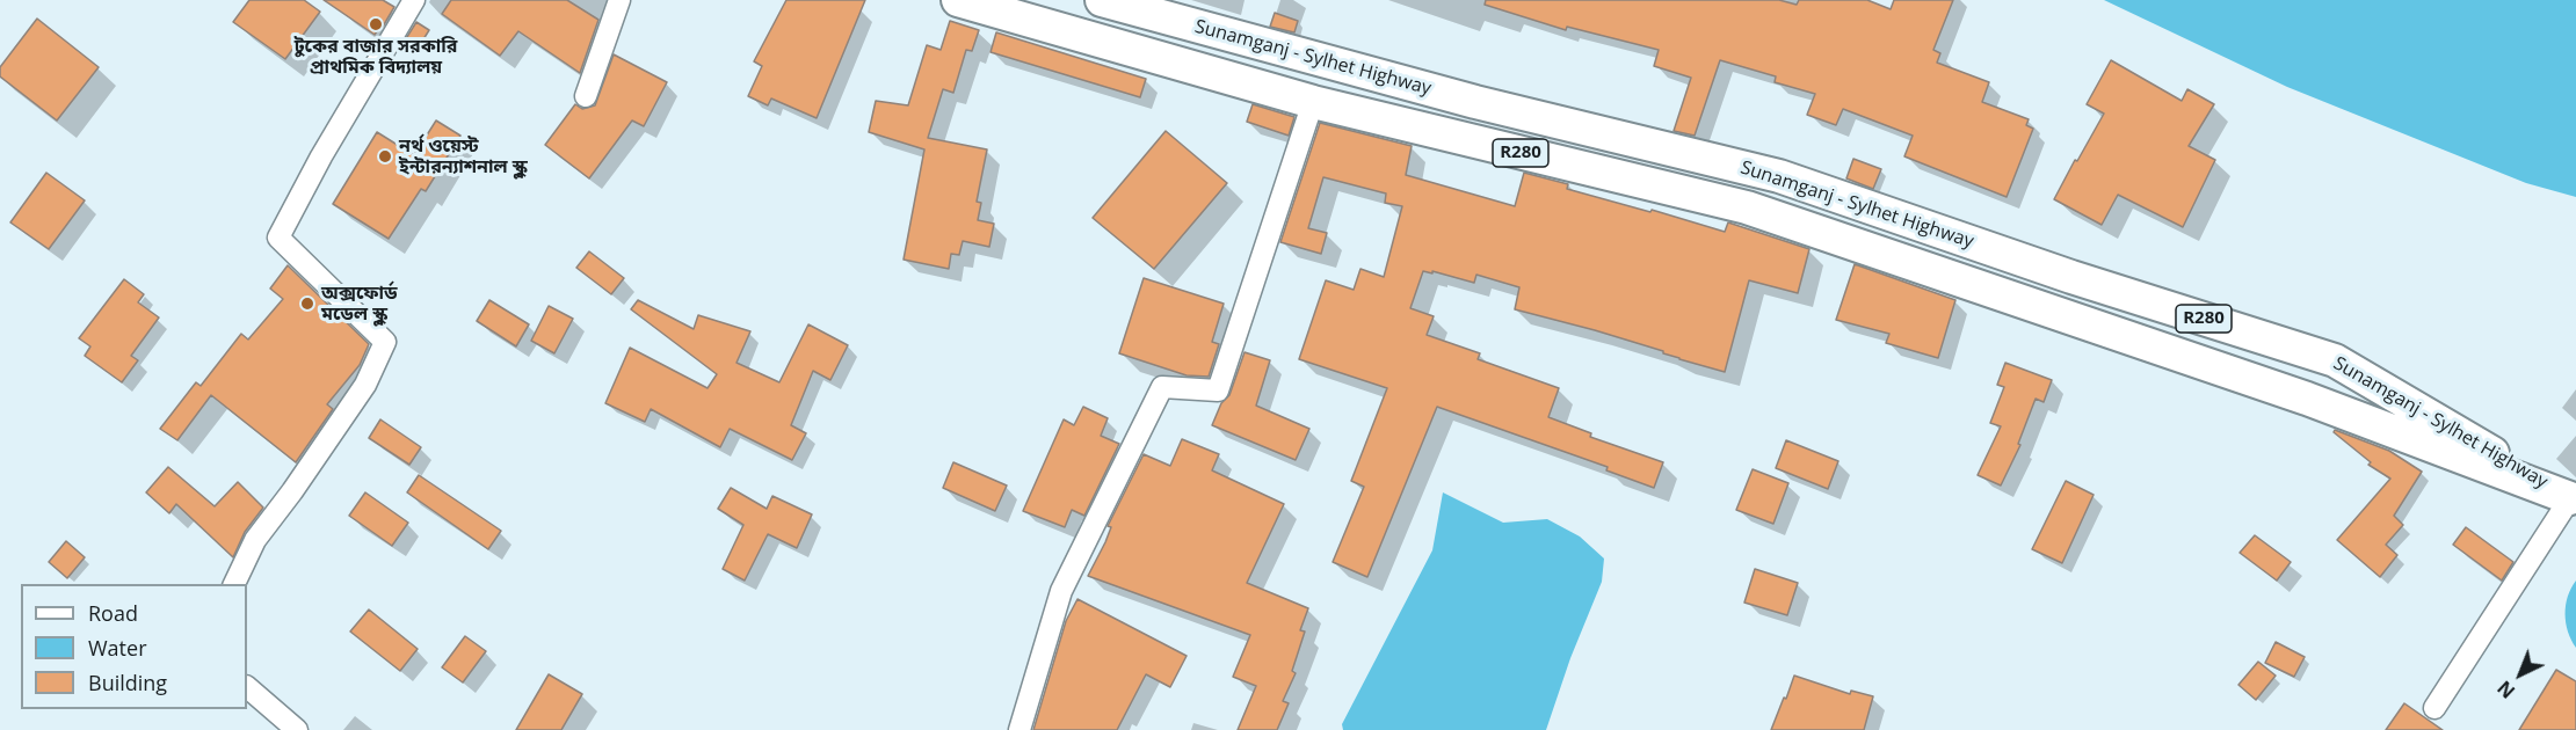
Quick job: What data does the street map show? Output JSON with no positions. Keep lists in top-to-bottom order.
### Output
{
  "streets": {
    "main road": ["Sunamganj - Sylhet Highway", "R280"]
  },
  "places": ["টুকের বাজার সরকারি প্রাথমিক বিদ্যালয়", "নর্থ ওয়েস্ট ইন্টারন্যাশনাল স্কুল", "অক্সফোর্ড মডেল স্কুল"],
  "legend": ["Road", "Water", "Building"],
  "north": "bottom left"
}
